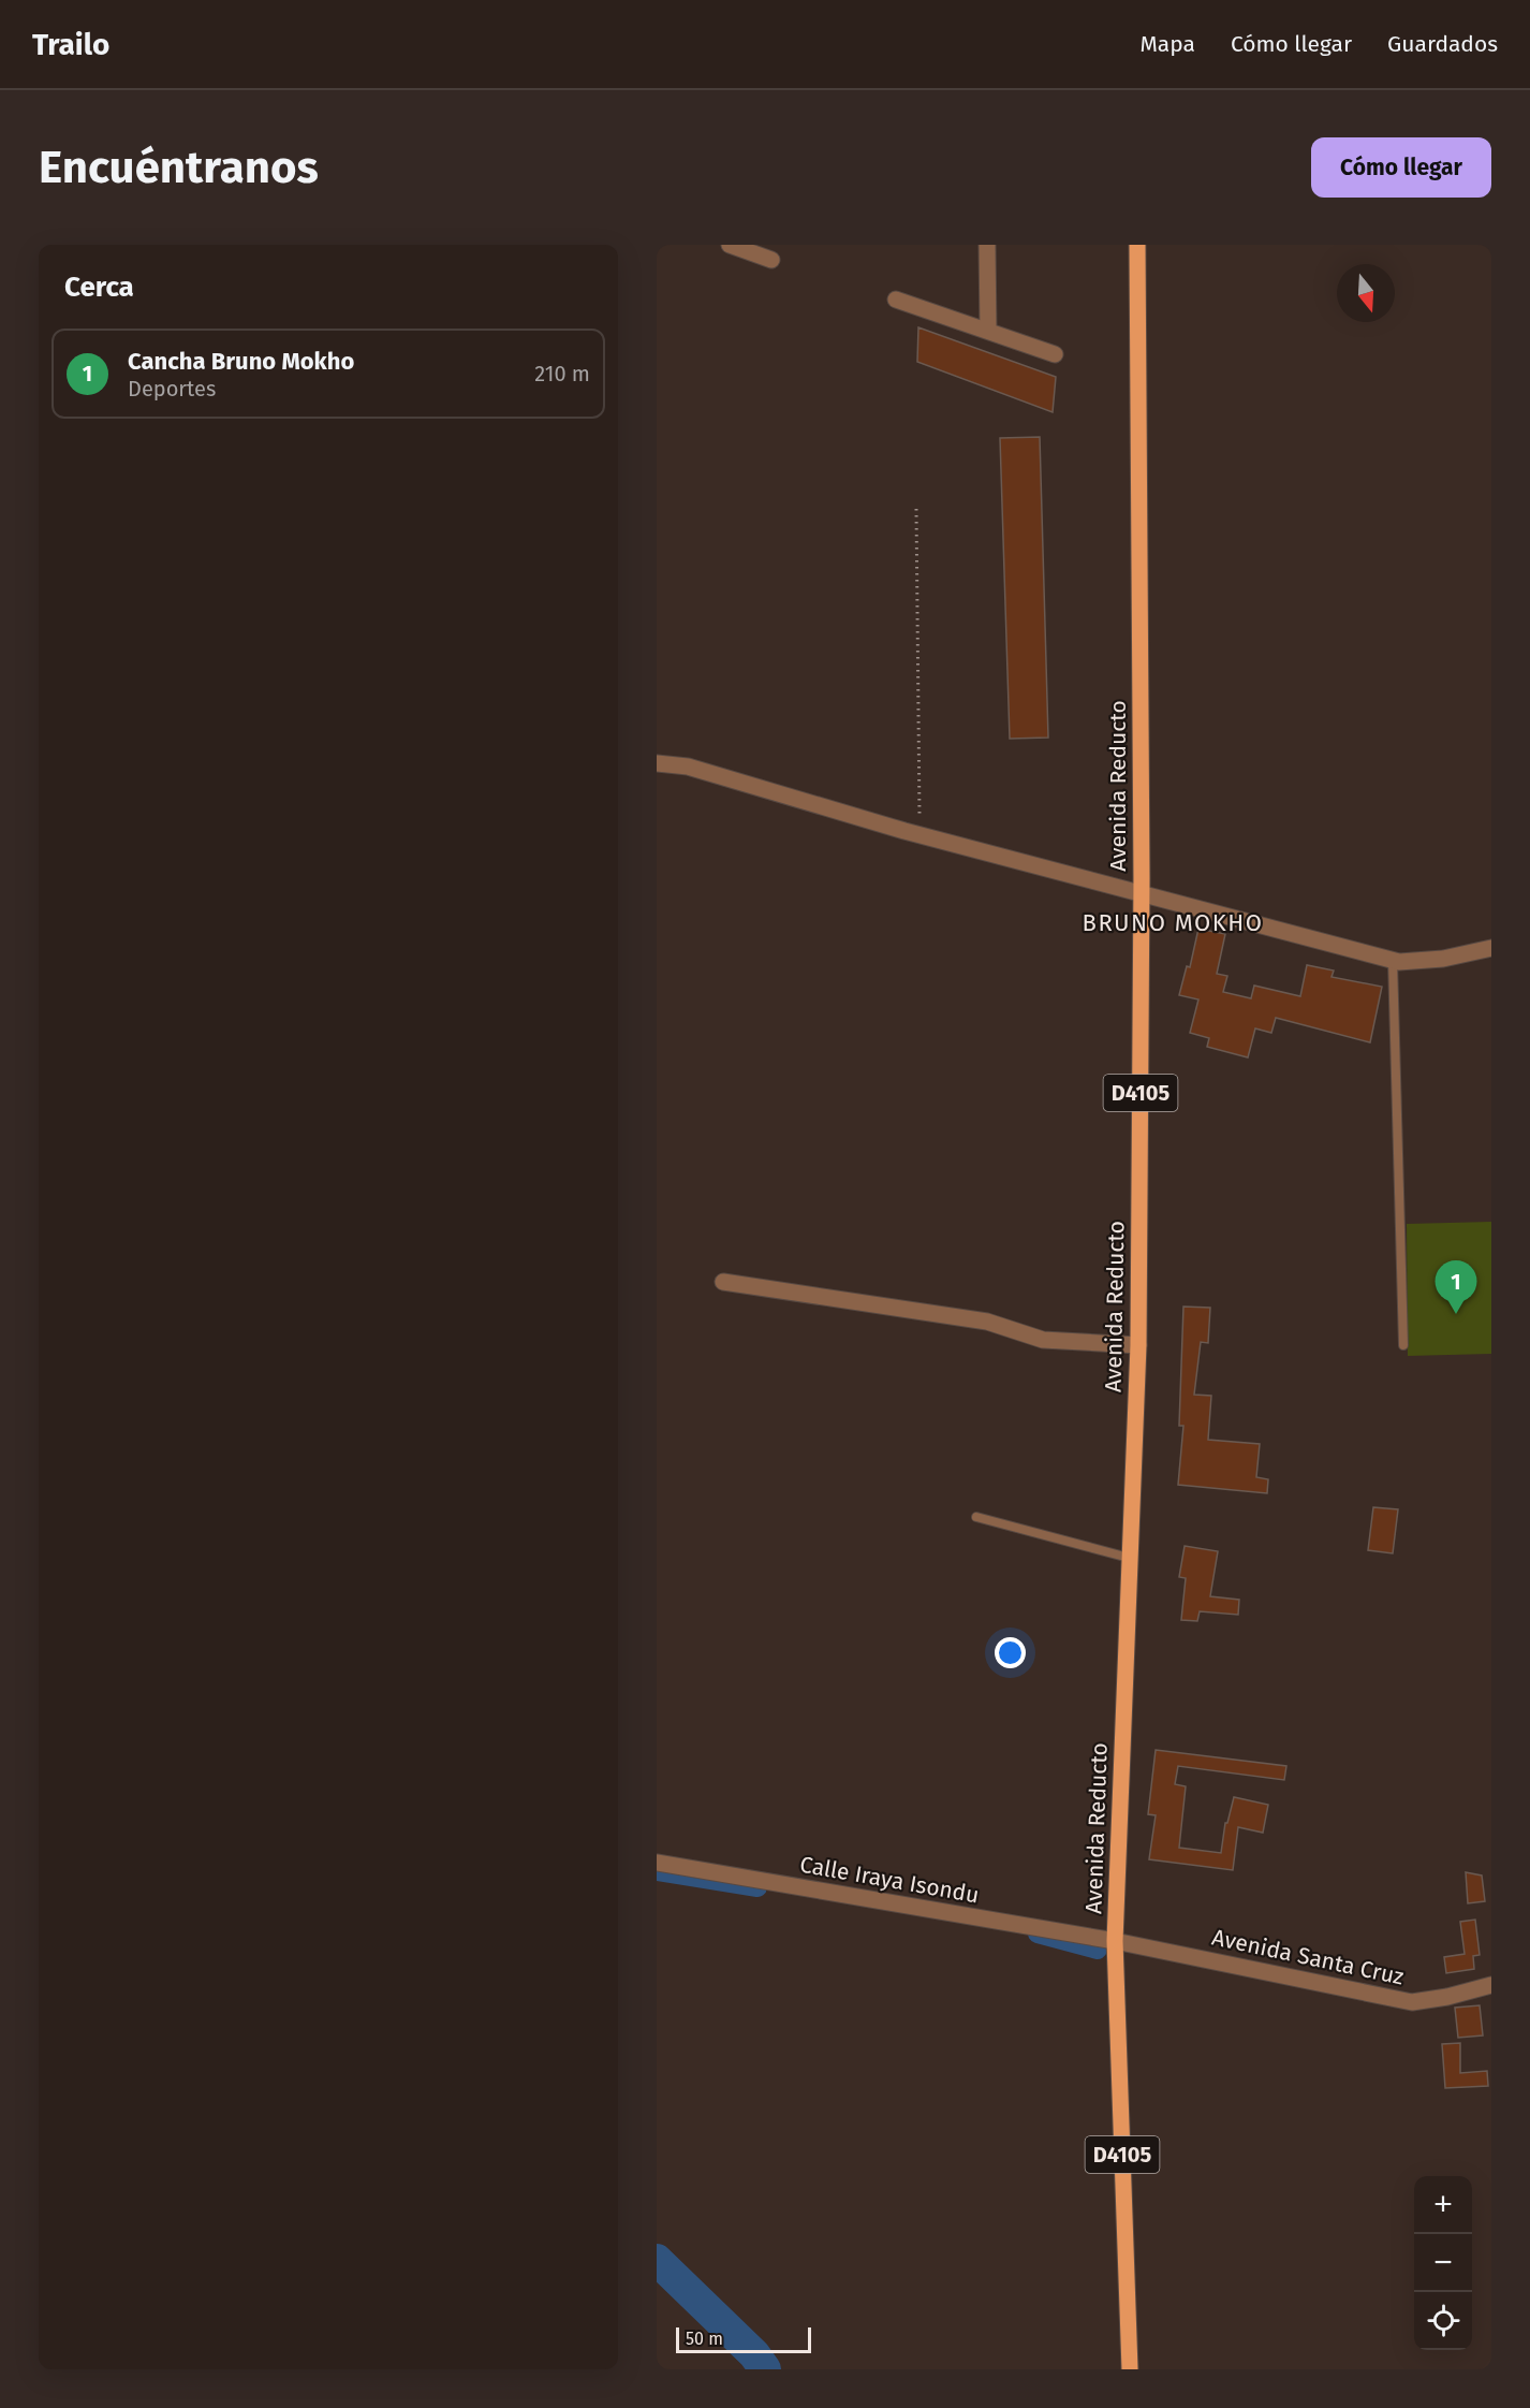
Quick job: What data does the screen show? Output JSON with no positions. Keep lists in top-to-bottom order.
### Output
{
  "streets": {
    "main road": ["Avenida Reducto", "D4105"],
    "street": ["Calle Iraya Isondu", "Avenida Santa Cruz"]
  },
  "crossings": [
    ["Avenida Reducto", "Calle Iraya Isondu"],
    ["Avenida Reducto", "Avenida Santa Cruz"],
    ["Calle Iraya Isondu", "Avenida Santa Cruz"]
  ],
  "districts": ["BRUNO MOKHO"],
  "scale_bar": "50 m",
  "north": "bottom",
  "page": {
    "header": "Trailo",
    "nav": ["Mapa", "Cómo llegar", "Guardados"],
    "buttons": "Cómo llegar",
    "title": "Encuéntranos",
    "heading": "Cerca",
    "list": [
      {
        "mark": "1",
        "name": "Cancha Bruno Mokho",
        "note": "Deportes",
        "value": "210 m"
      }
    ],
    "pins": "1",
    "map_buttons": ["+", "−"],
    "scale": "50 m"
  }
}
